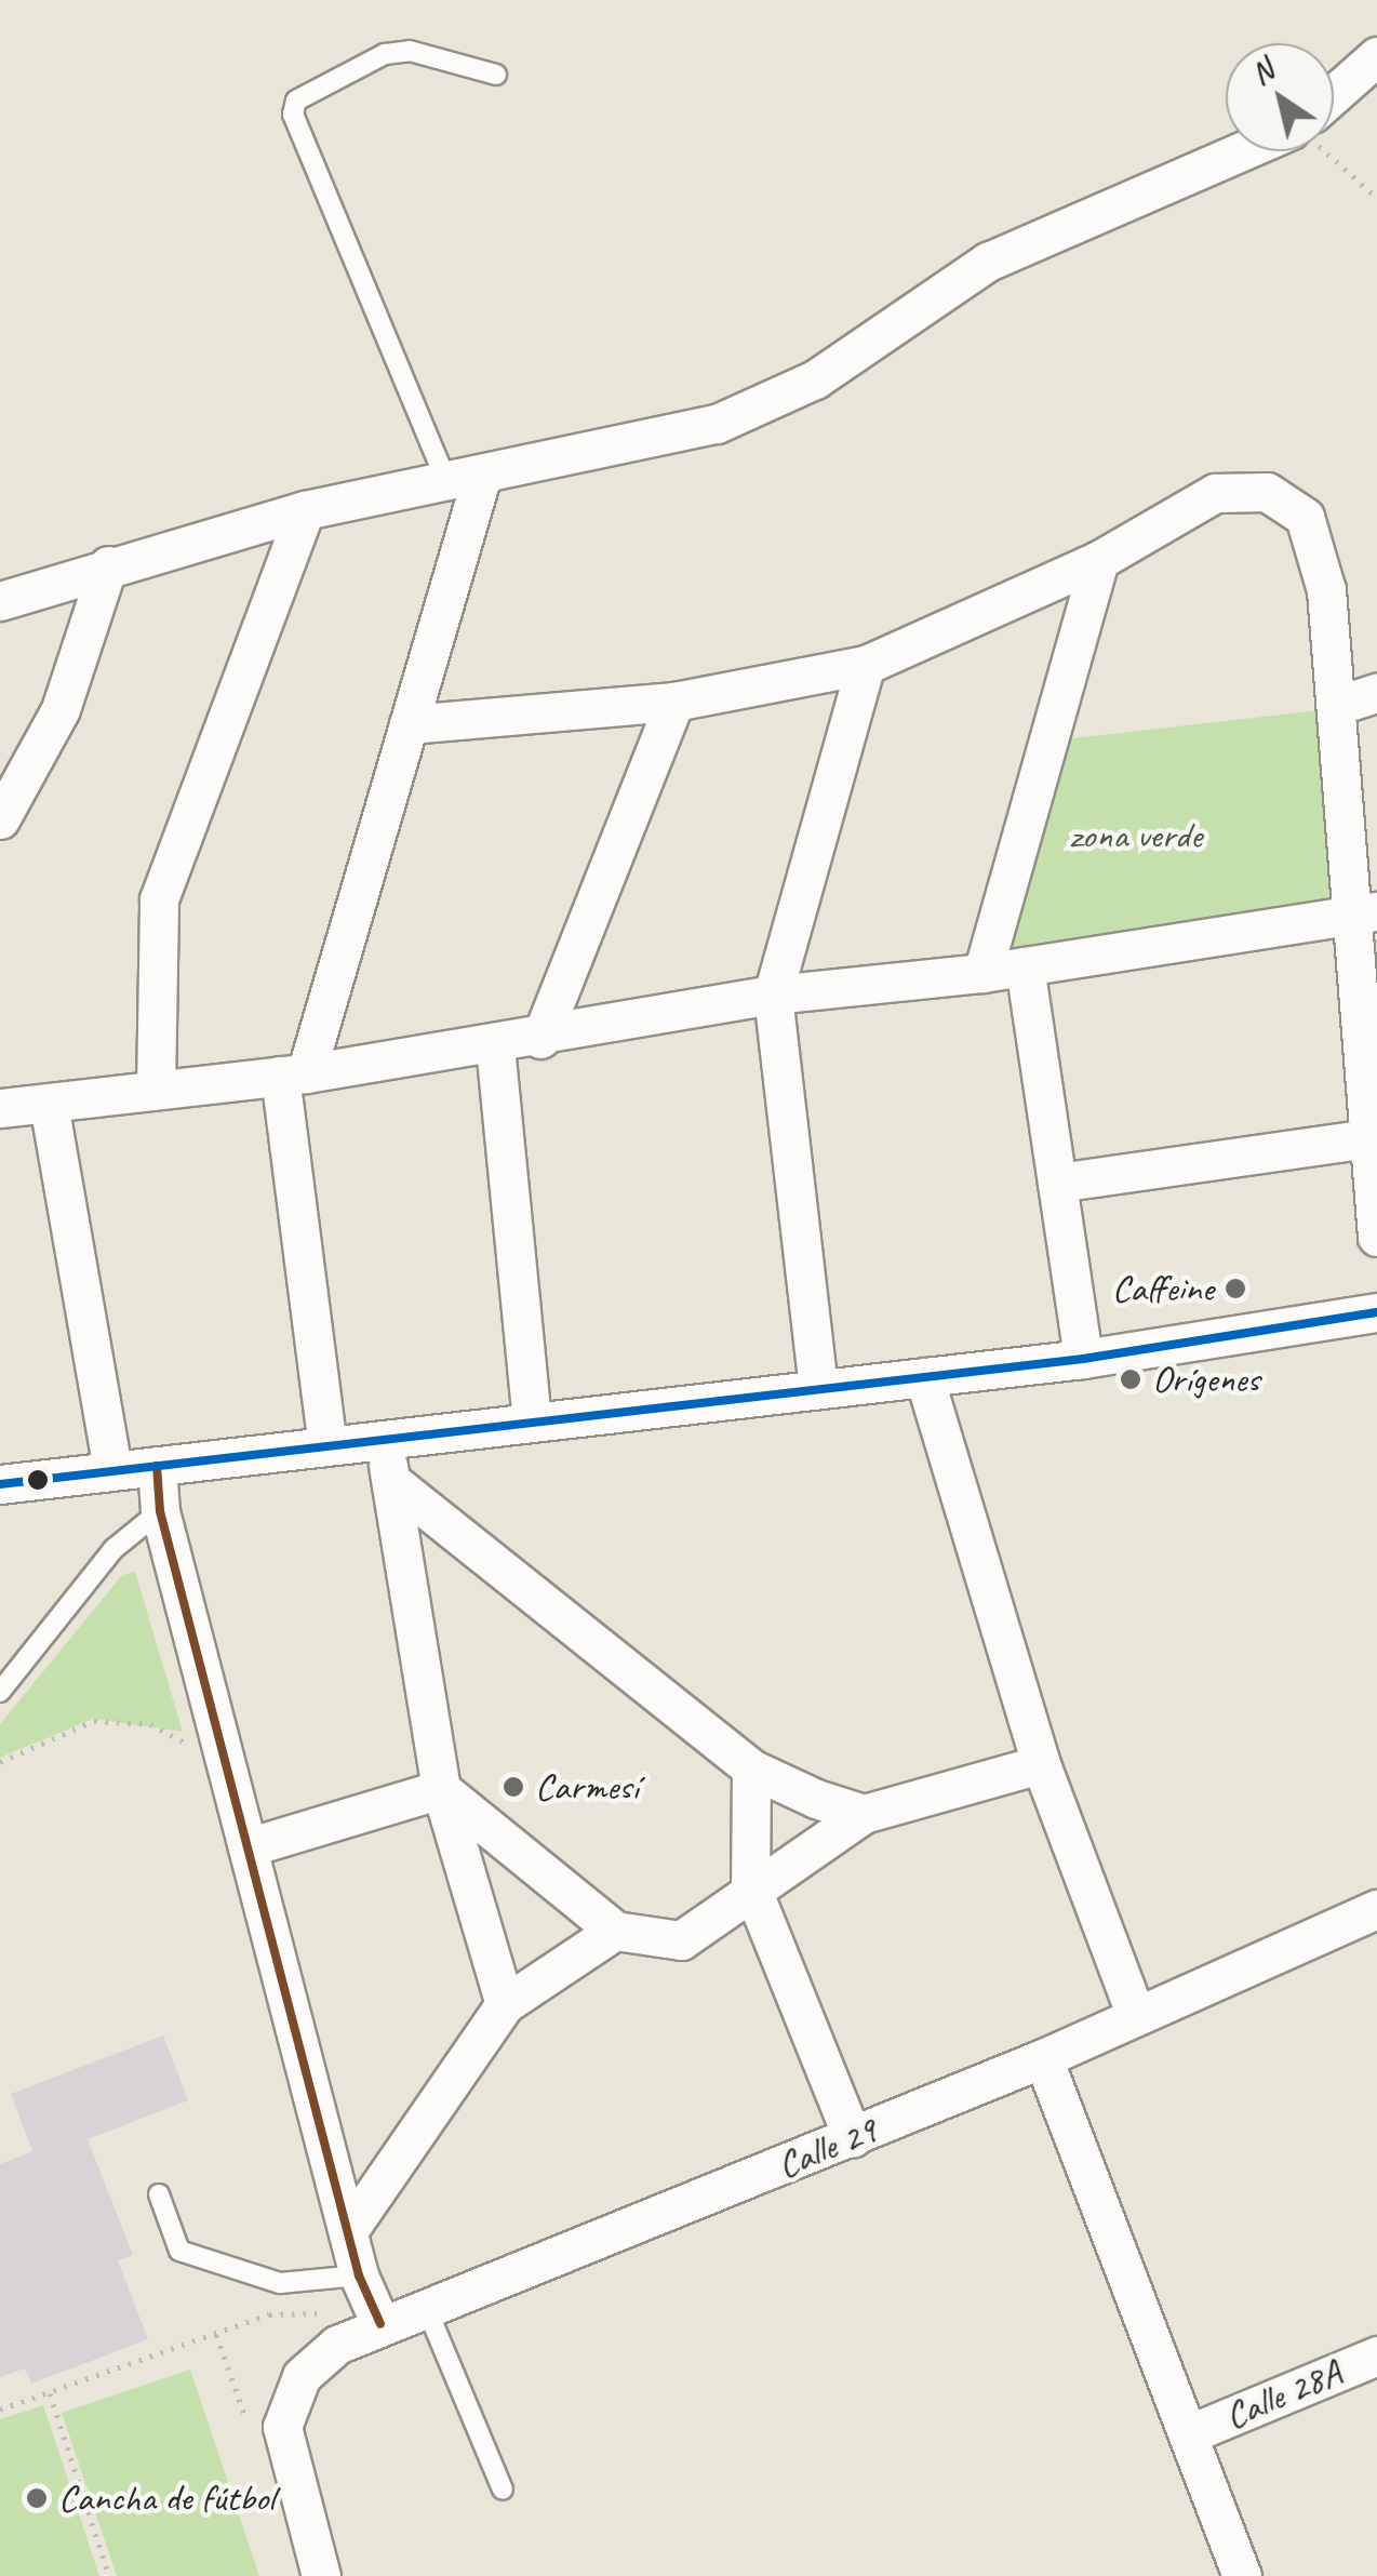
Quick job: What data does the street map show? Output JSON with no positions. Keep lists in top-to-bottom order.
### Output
{
  "streets": {
    "street": ["Calle 29", "Calle 28A"]
  },
  "parks": ["zona verde"],
  "places": [
    "Caffeine",
    "Orígenes",
    "Carmesí",
    "Cancha de fútbol"
  ],
  "north": "top left"
}
